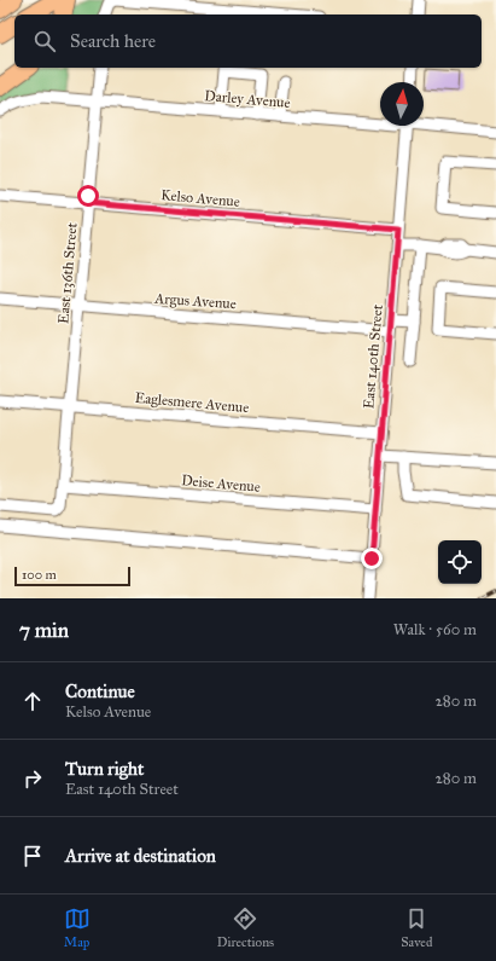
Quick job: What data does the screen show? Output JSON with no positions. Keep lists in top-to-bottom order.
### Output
{
  "streets": {
    "street": [
      "Darley Avenue",
      "Kelso Avenue",
      "East 136th Street",
      "Argus Avenue",
      "East 140th Street",
      "Eaglesmere Avenue",
      "Deise Avenue"
    ]
  },
  "crossings": [
    ["Darley Avenue", "East 136th Street"],
    ["Kelso Avenue", "East 136th Street"],
    ["Kelso Avenue", "East 140th Street"],
    ["East 136th Street", "Argus Avenue"],
    ["East 136th Street", "Eaglesmere Avenue"],
    ["East 136th Street", "Deise Avenue"],
    ["Argus Avenue", "East 140th Street"],
    ["East 140th Street", "Eaglesmere Avenue"],
    ["East 140th Street", "Deise Avenue"]
  ],
  "scale_bar": "100 m",
  "north": "top",
  "page": {
    "search": "Search here",
    "scale": "100 m",
    "heading": ["7 min", "Walk · 560 m"],
    "list": [
      ["Continue", "Kelso Avenue", "280 m"],
      ["Turn right", "East 140th Street", "280 m"],
      "Arrive at destination"
    ],
    "nav": ["Map", "Directions", "Saved"]
  }
}
